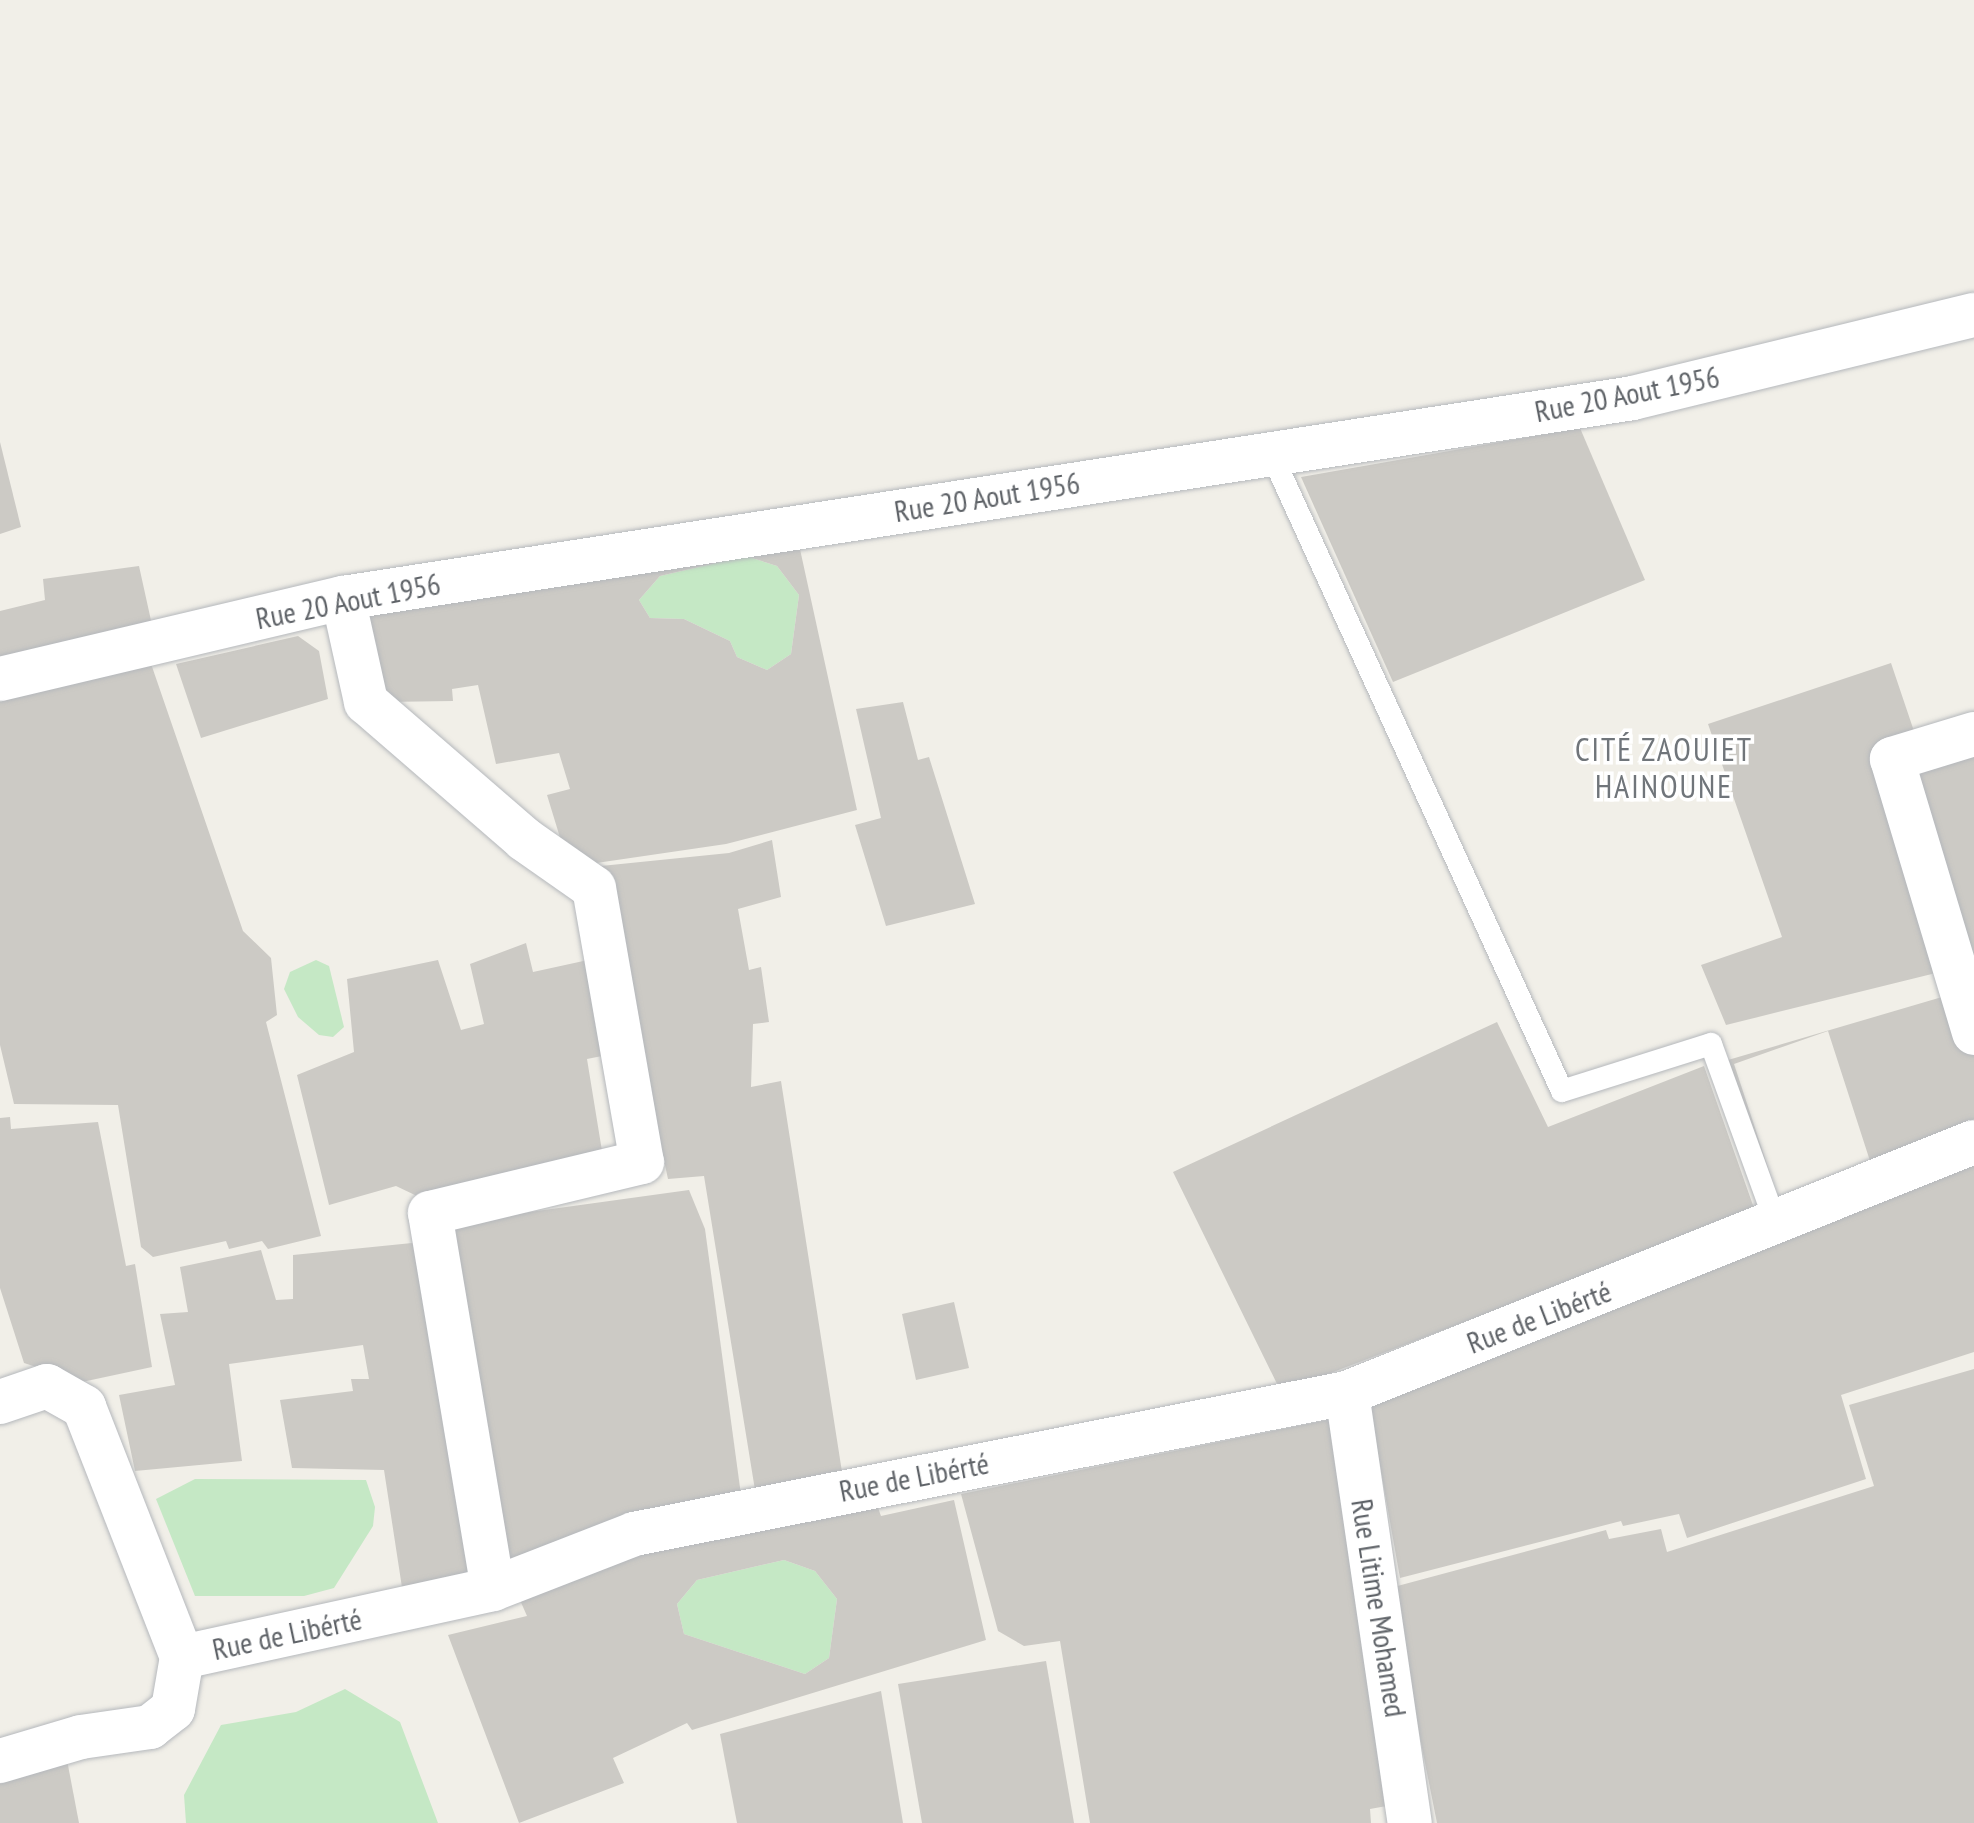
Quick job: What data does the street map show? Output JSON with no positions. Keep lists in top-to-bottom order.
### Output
{
  "streets": {
    "street": ["Rue 20 Aout 1956", "Rue de Libérté", "Rue Litime Mohamed"]
  },
  "crossings": [
    ["Rue de Libérté", "Rue Litime Mohamed"]
  ],
  "districts": ["CITÉ ZAOUIET HAINOUNE"]
}
